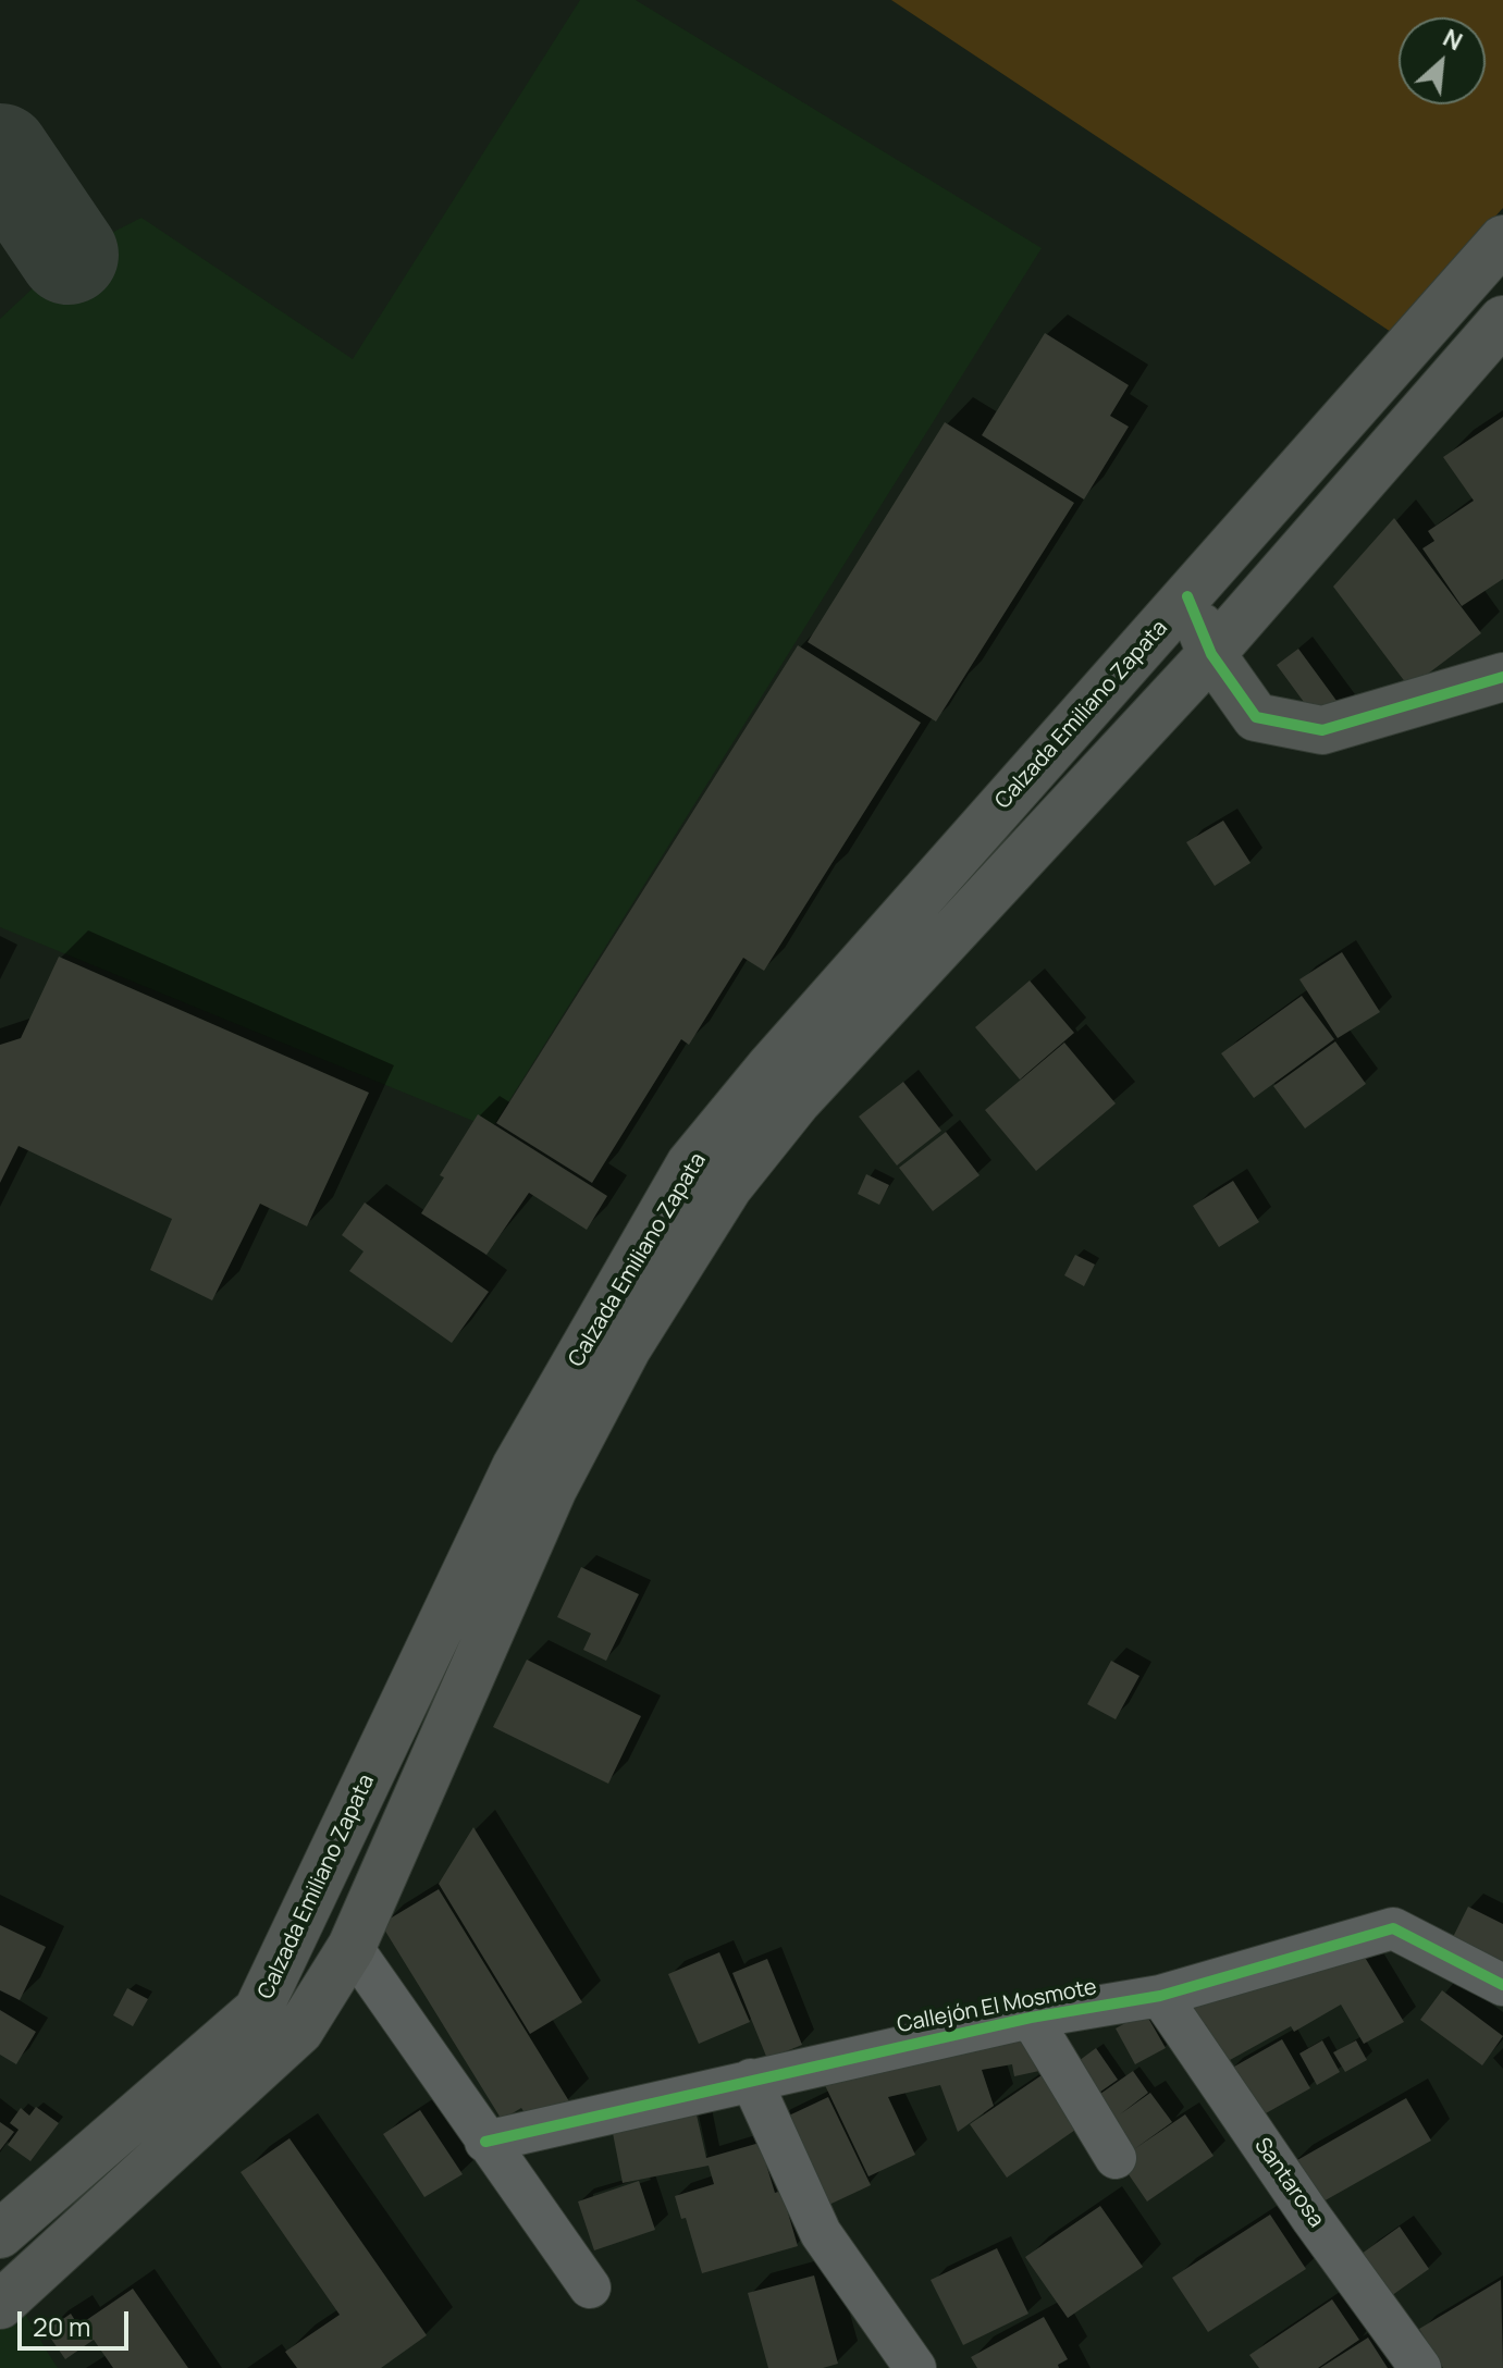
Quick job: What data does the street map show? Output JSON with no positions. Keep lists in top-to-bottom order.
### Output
{
  "streets": {
    "main road": ["Calzada Emiliano Zapata"],
    "street": ["Callejón El Mosmote", "Santarosa"]
  },
  "crossings": [
    ["Callejón El Mosmote", "Santarosa"]
  ],
  "scale_bar": "20 m",
  "north": "top right"
}
